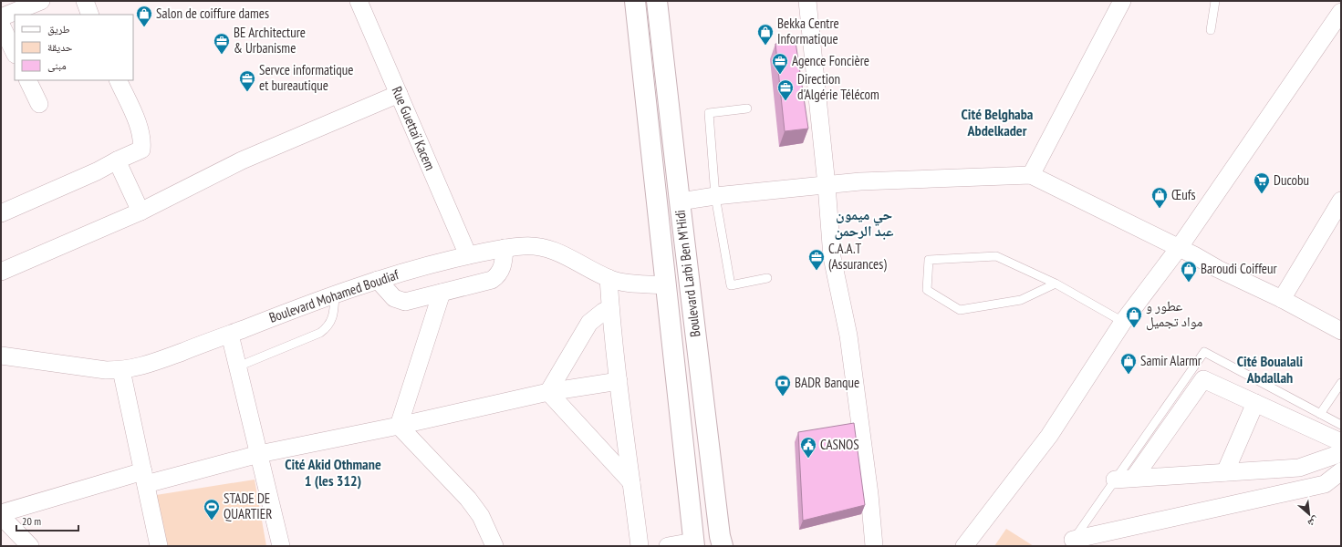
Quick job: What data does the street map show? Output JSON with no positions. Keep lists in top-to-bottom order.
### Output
{
  "streets": {
    "main road": ["Boulevard Larbi Ben M'Hidi"],
    "street": ["Rue Guettaï Kacem", "Boulevard Mohamed Boudiaf"]
  },
  "crossings": [
    ["Rue Guettaï Kacem", "Boulevard Mohamed Boudiaf"],
    ["Boulevard Larbi Ben M'Hidi", "Boulevard Mohamed Boudiaf"]
  ],
  "districts": [
    "Cité Belghaba Abdelkader",
    "حي ميمون عبد الرحمن",
    "Cité Boualali Abdallah",
    "Cité Akid Othmane 1 (les 312)"
  ],
  "places": {
    "shop": [
      "Salon de coiffure dames",
      "Bekka Centre Informatique",
      "Œufs",
      "Baroudi Coiffeur",
      "عطور و مواد تجميل",
      "Samir Alarmr"
    ],
    "office": [
      "BE Architecture & Urbanisme",
      "Agence Foncière",
      "Servce informatique et bureautique",
      "Direction d'Algérie Télécom",
      "C.A.A.T (Assurances)"
    ],
    "supermarket": ["Ducobu"],
    "bank": ["BADR Banque"],
    "public building": ["CASNOS"],
    "sports": ["STADE DE QUARTIER"]
  },
  "legend": ["طريق", "حديقة", "مبنى"],
  "scale_bar": "20 m",
  "north": "bottom right"
}
